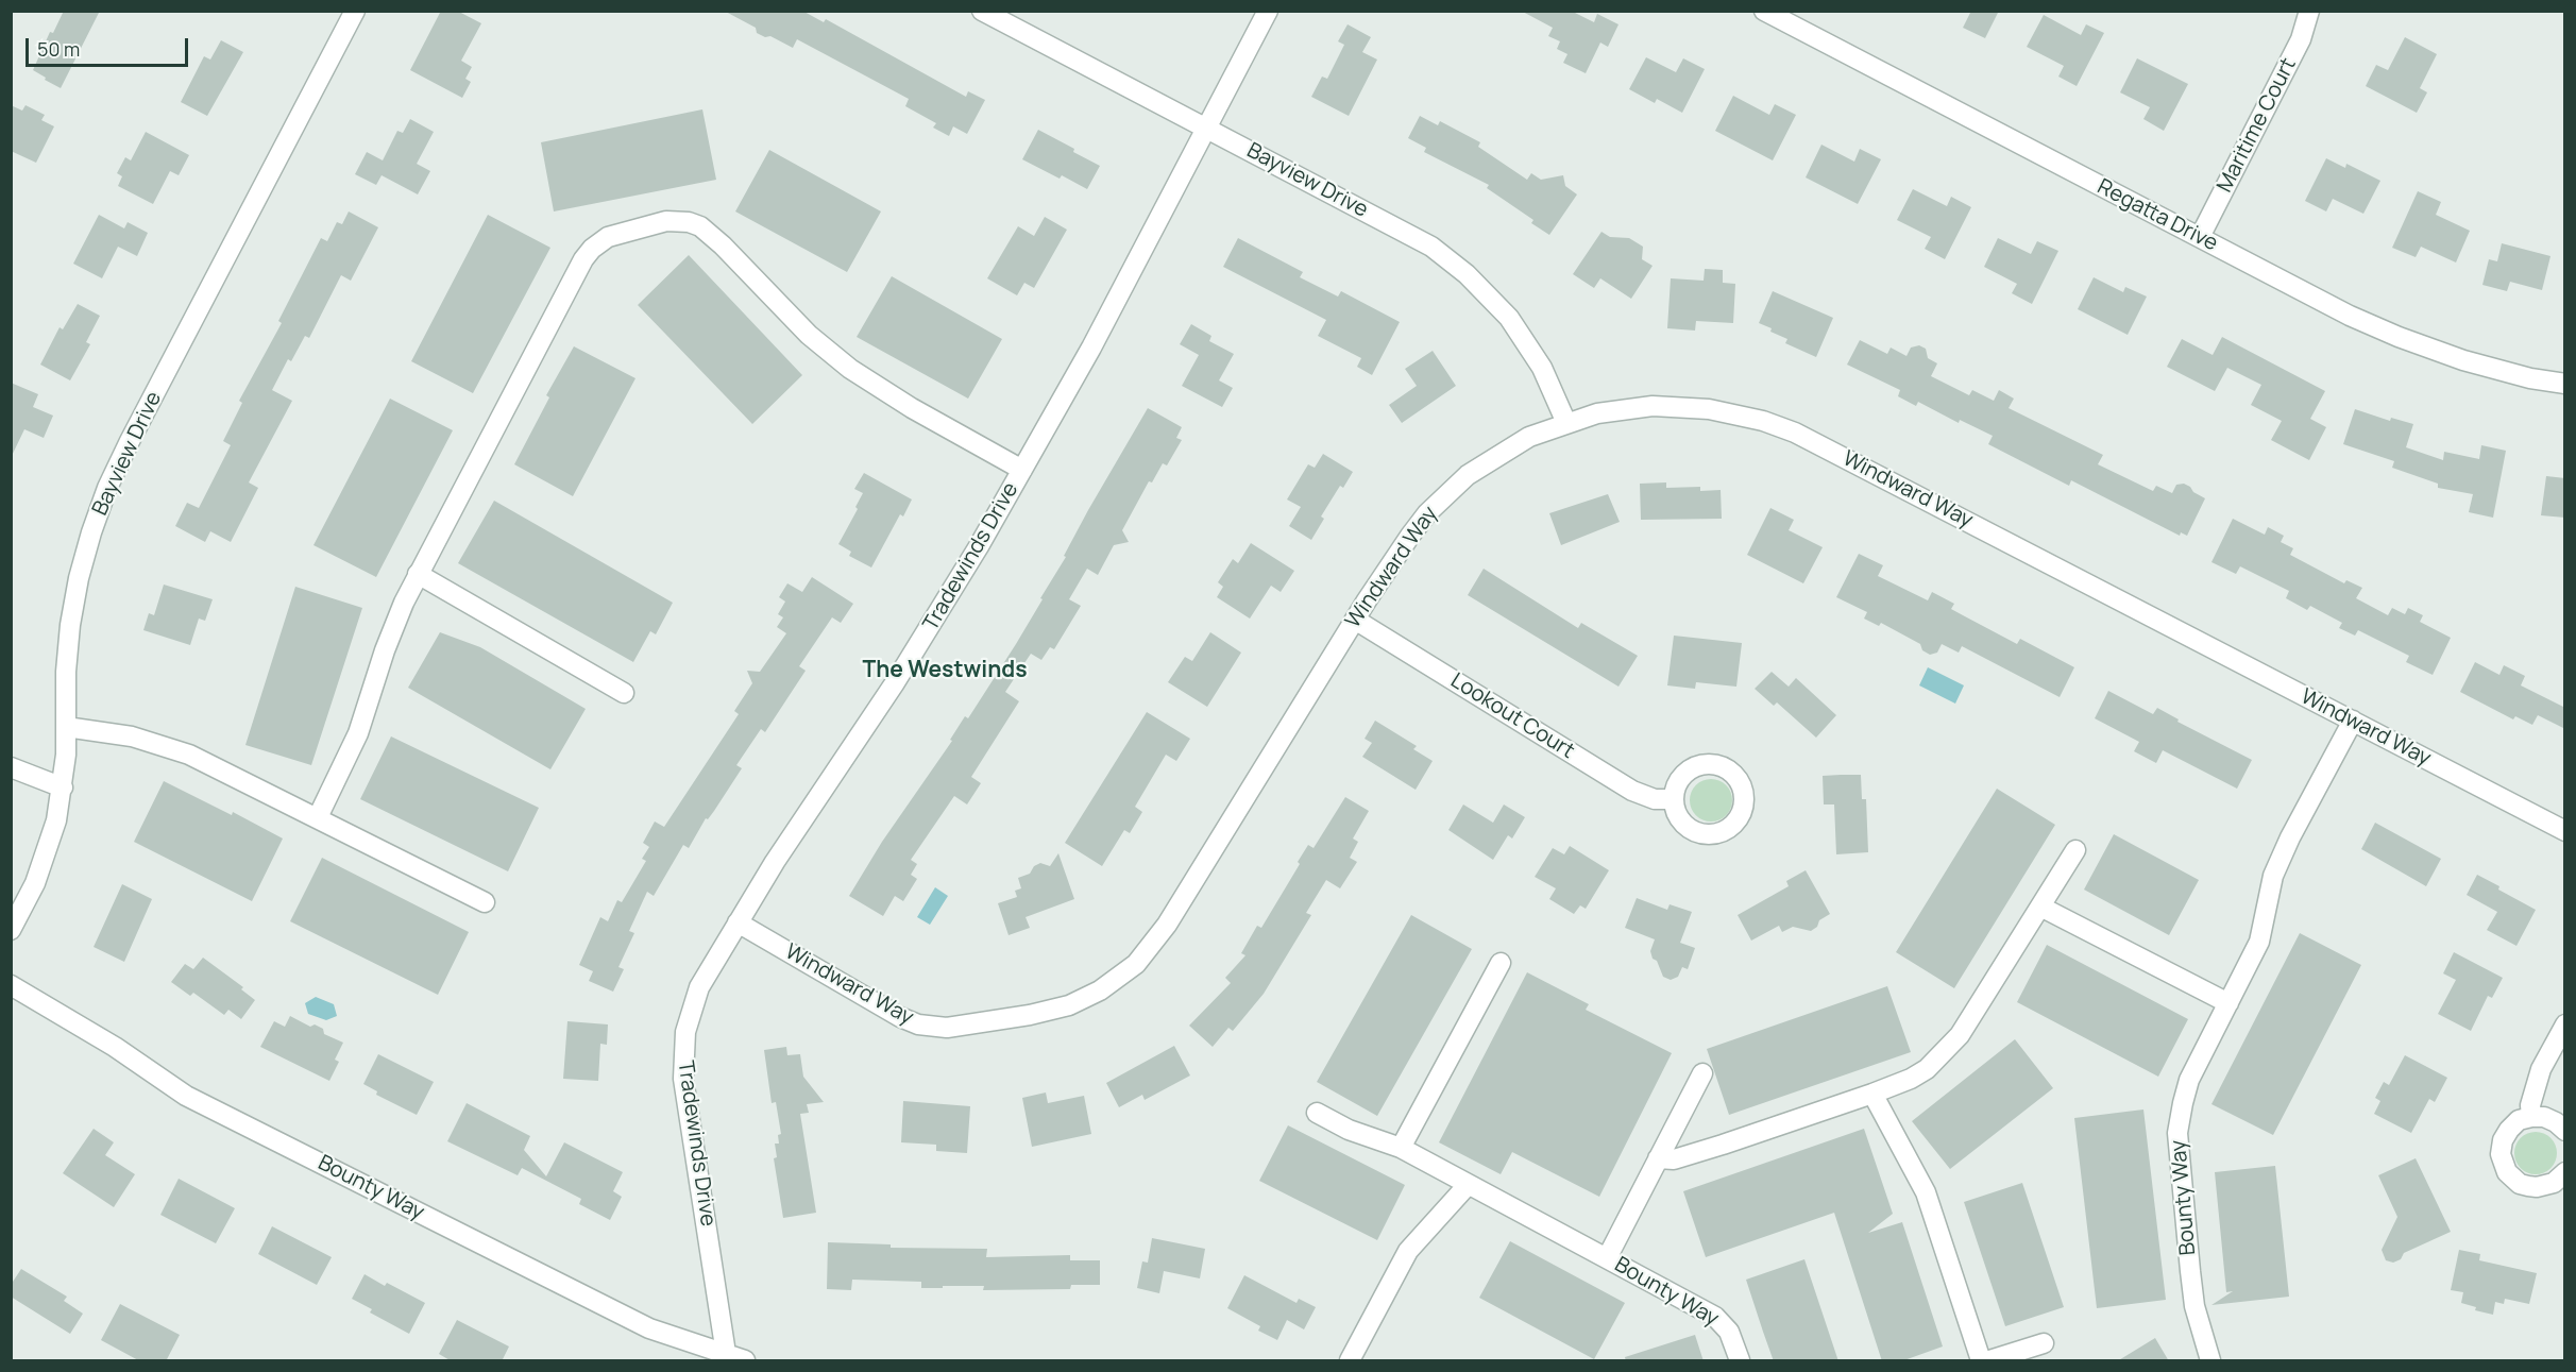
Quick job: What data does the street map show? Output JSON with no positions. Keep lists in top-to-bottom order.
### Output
{
  "streets": {
    "street": [
      "Maritime Court",
      "Bayview Drive",
      "Regatta Drive",
      "Windward Way",
      "Tradewinds Drive",
      "Lookout Court",
      "Bounty Way"
    ]
  },
  "crossings": [
    ["Maritime Court", "Regatta Drive"],
    ["Bayview Drive", "Windward Way"],
    ["Bayview Drive", "Tradewinds Drive"],
    ["Windward Way", "Tradewinds Drive"],
    ["Windward Way", "Lookout Court"],
    ["Windward Way", "Bounty Way"],
    ["Tradewinds Drive", "Bounty Way"]
  ],
  "districts": ["The Westwinds"],
  "scale_bar": "50 m"
}
